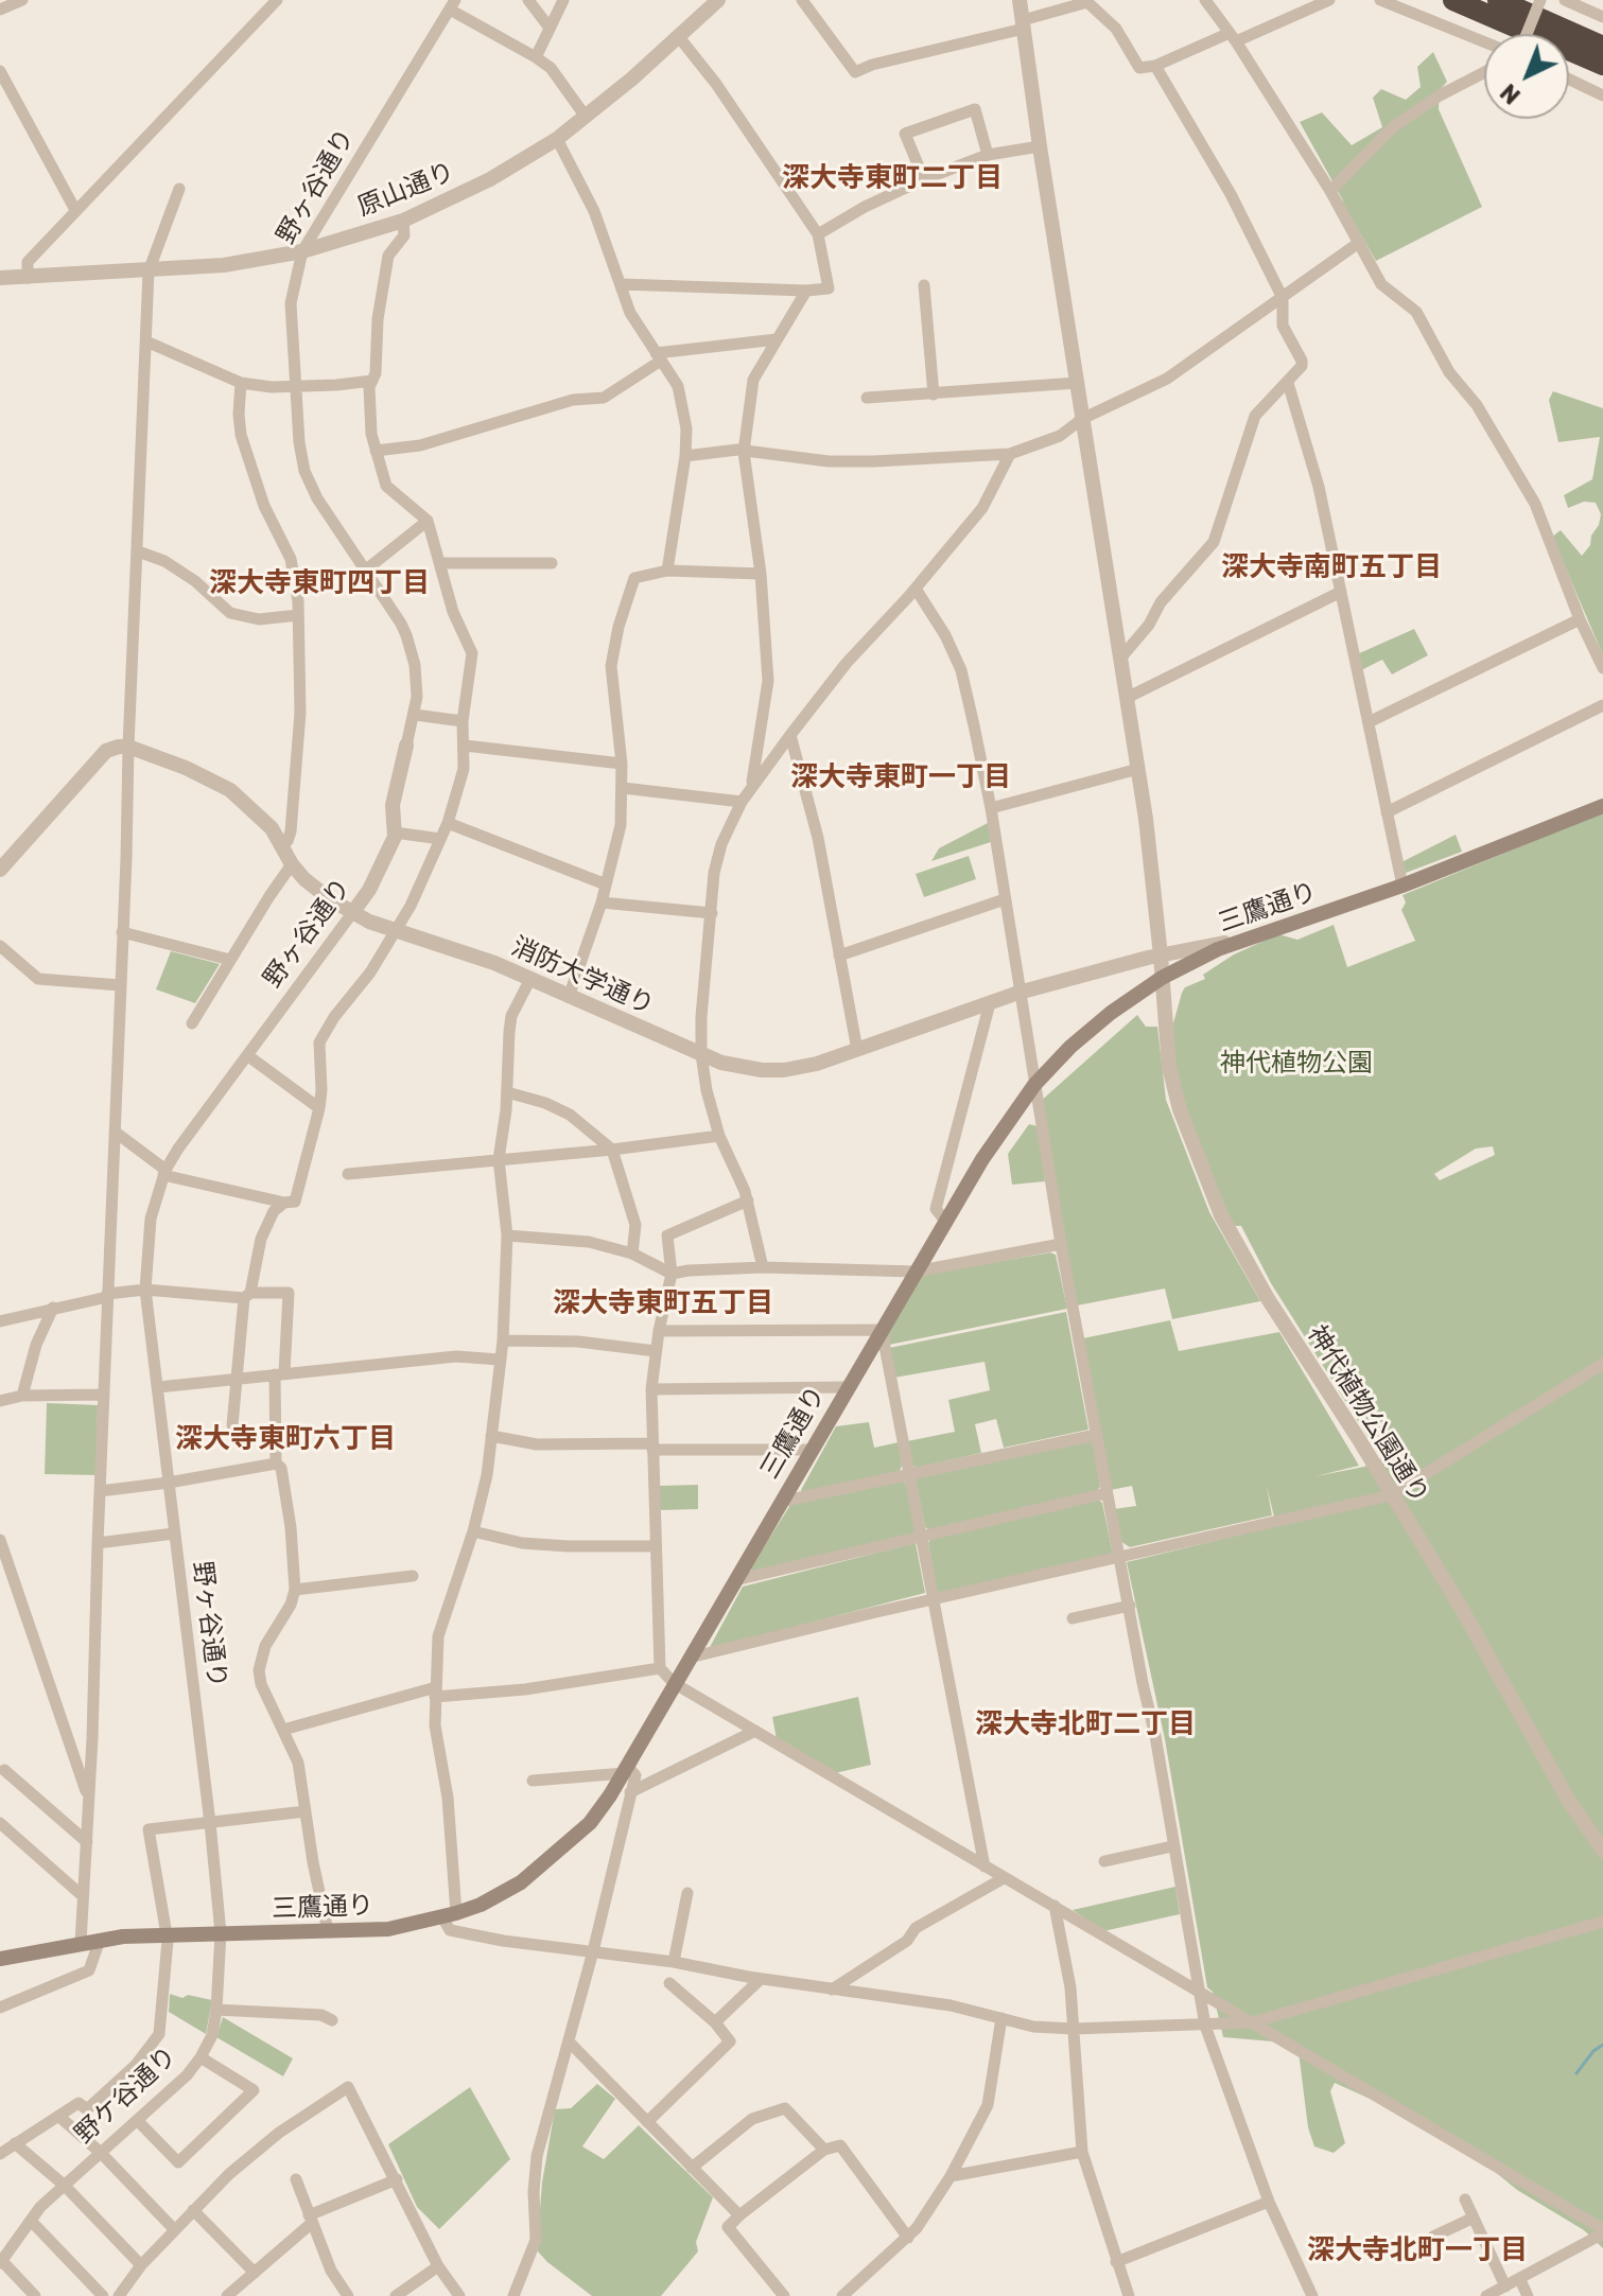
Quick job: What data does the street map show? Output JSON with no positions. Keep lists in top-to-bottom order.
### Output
{
  "streets": {
    "main road": ["三鷹通り"],
    "street": [
      "野ヶ谷通り",
      "原山通り",
      "消防大学通り",
      "神代植物公園通り",
      "野ケ谷通り"
    ]
  },
  "crossings": [
    ["野ヶ谷通り", "原山通り"],
    ["野ヶ谷通り", "三鷹通り"],
    ["野ヶ谷通り", "消防大学通り"],
    ["野ヶ谷通り", "野ケ谷通り"],
    ["三鷹通り", "消防大学通り"],
    ["三鷹通り", "神代植物公園通り"],
    ["三鷹通り", "野ケ谷通り"],
    ["消防大学通り", "神代植物公園通り"]
  ],
  "districts": [
    "深大寺東町二丁目",
    "深大寺南町五丁目",
    "深大寺東町四丁目",
    "深大寺東町一丁目",
    "深大寺東町五丁目",
    "深大寺東町六丁目",
    "深大寺北町二丁目",
    "深大寺北町一丁目"
  ],
  "parks": ["神代植物公園"],
  "north": "bottom left"
}
